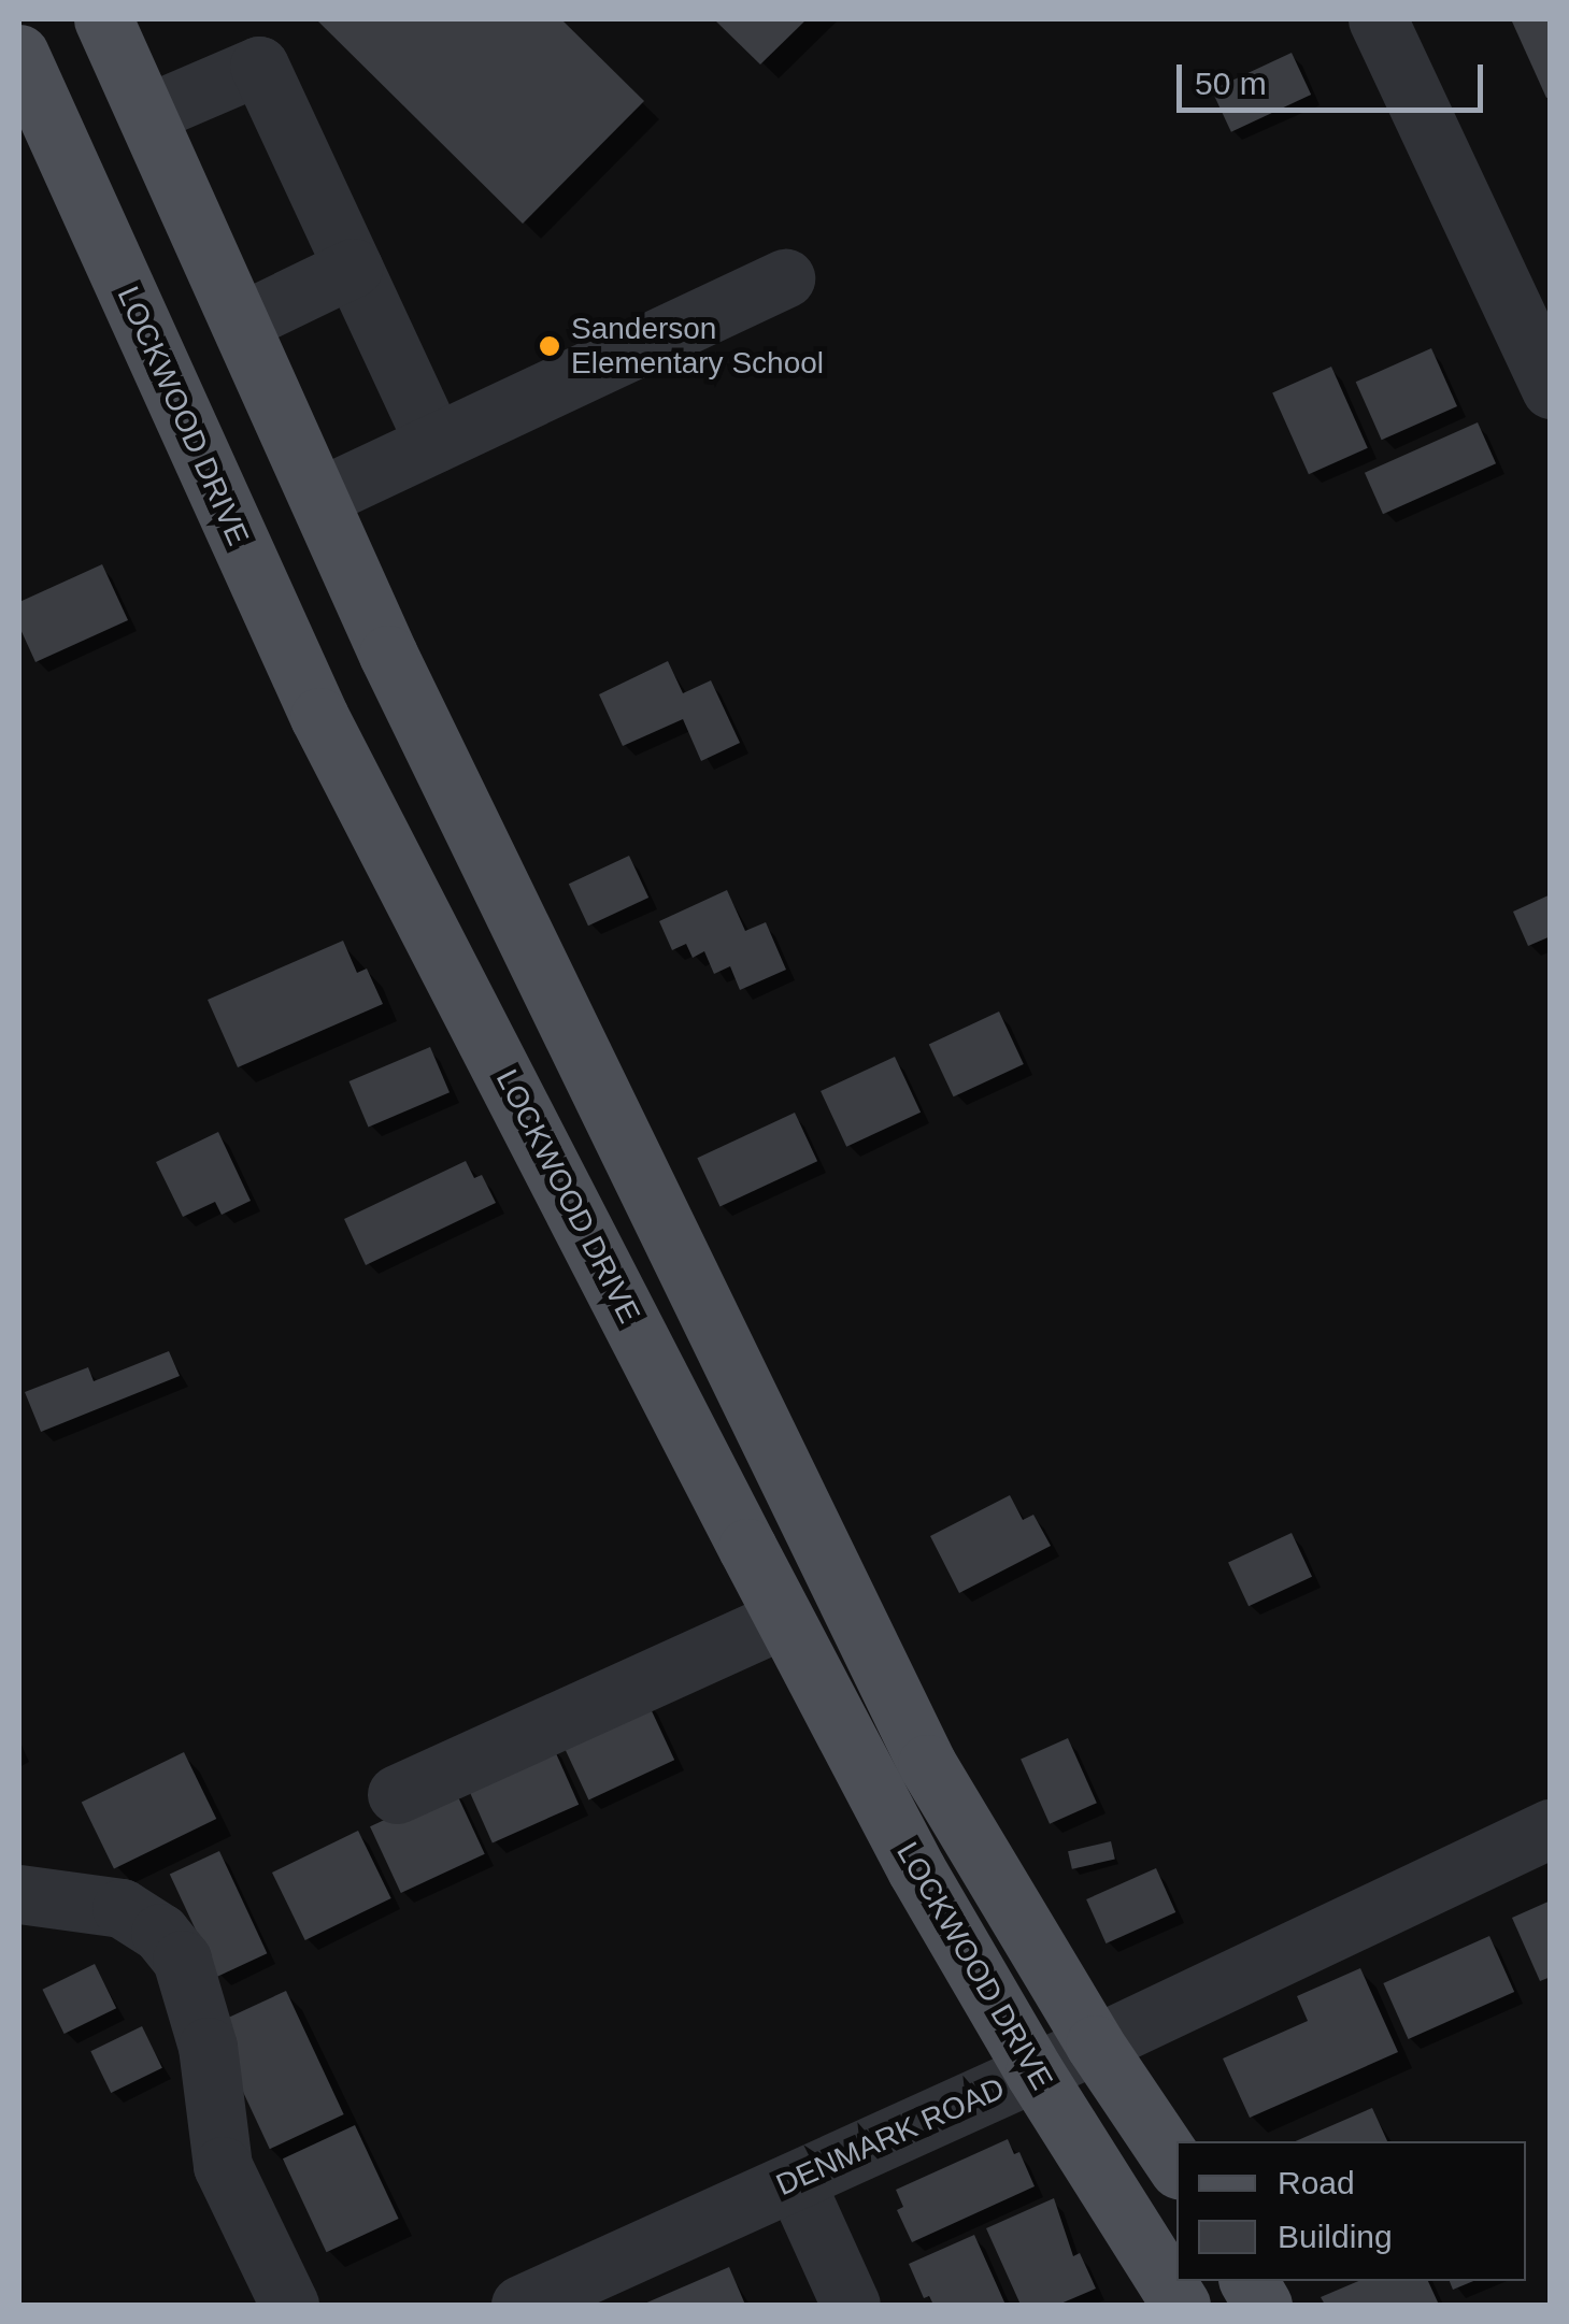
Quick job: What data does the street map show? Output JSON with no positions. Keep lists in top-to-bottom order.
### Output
{
  "streets": {
    "main road": ["LOCKWOOD DRIVE"],
    "street": ["DENMARK ROAD"]
  },
  "crossings": [
    ["LOCKWOOD DRIVE", "DENMARK ROAD"]
  ],
  "places": ["Sanderson Elementary School"],
  "legend": ["Road", "Building"],
  "scale_bar": "50 m"
}
